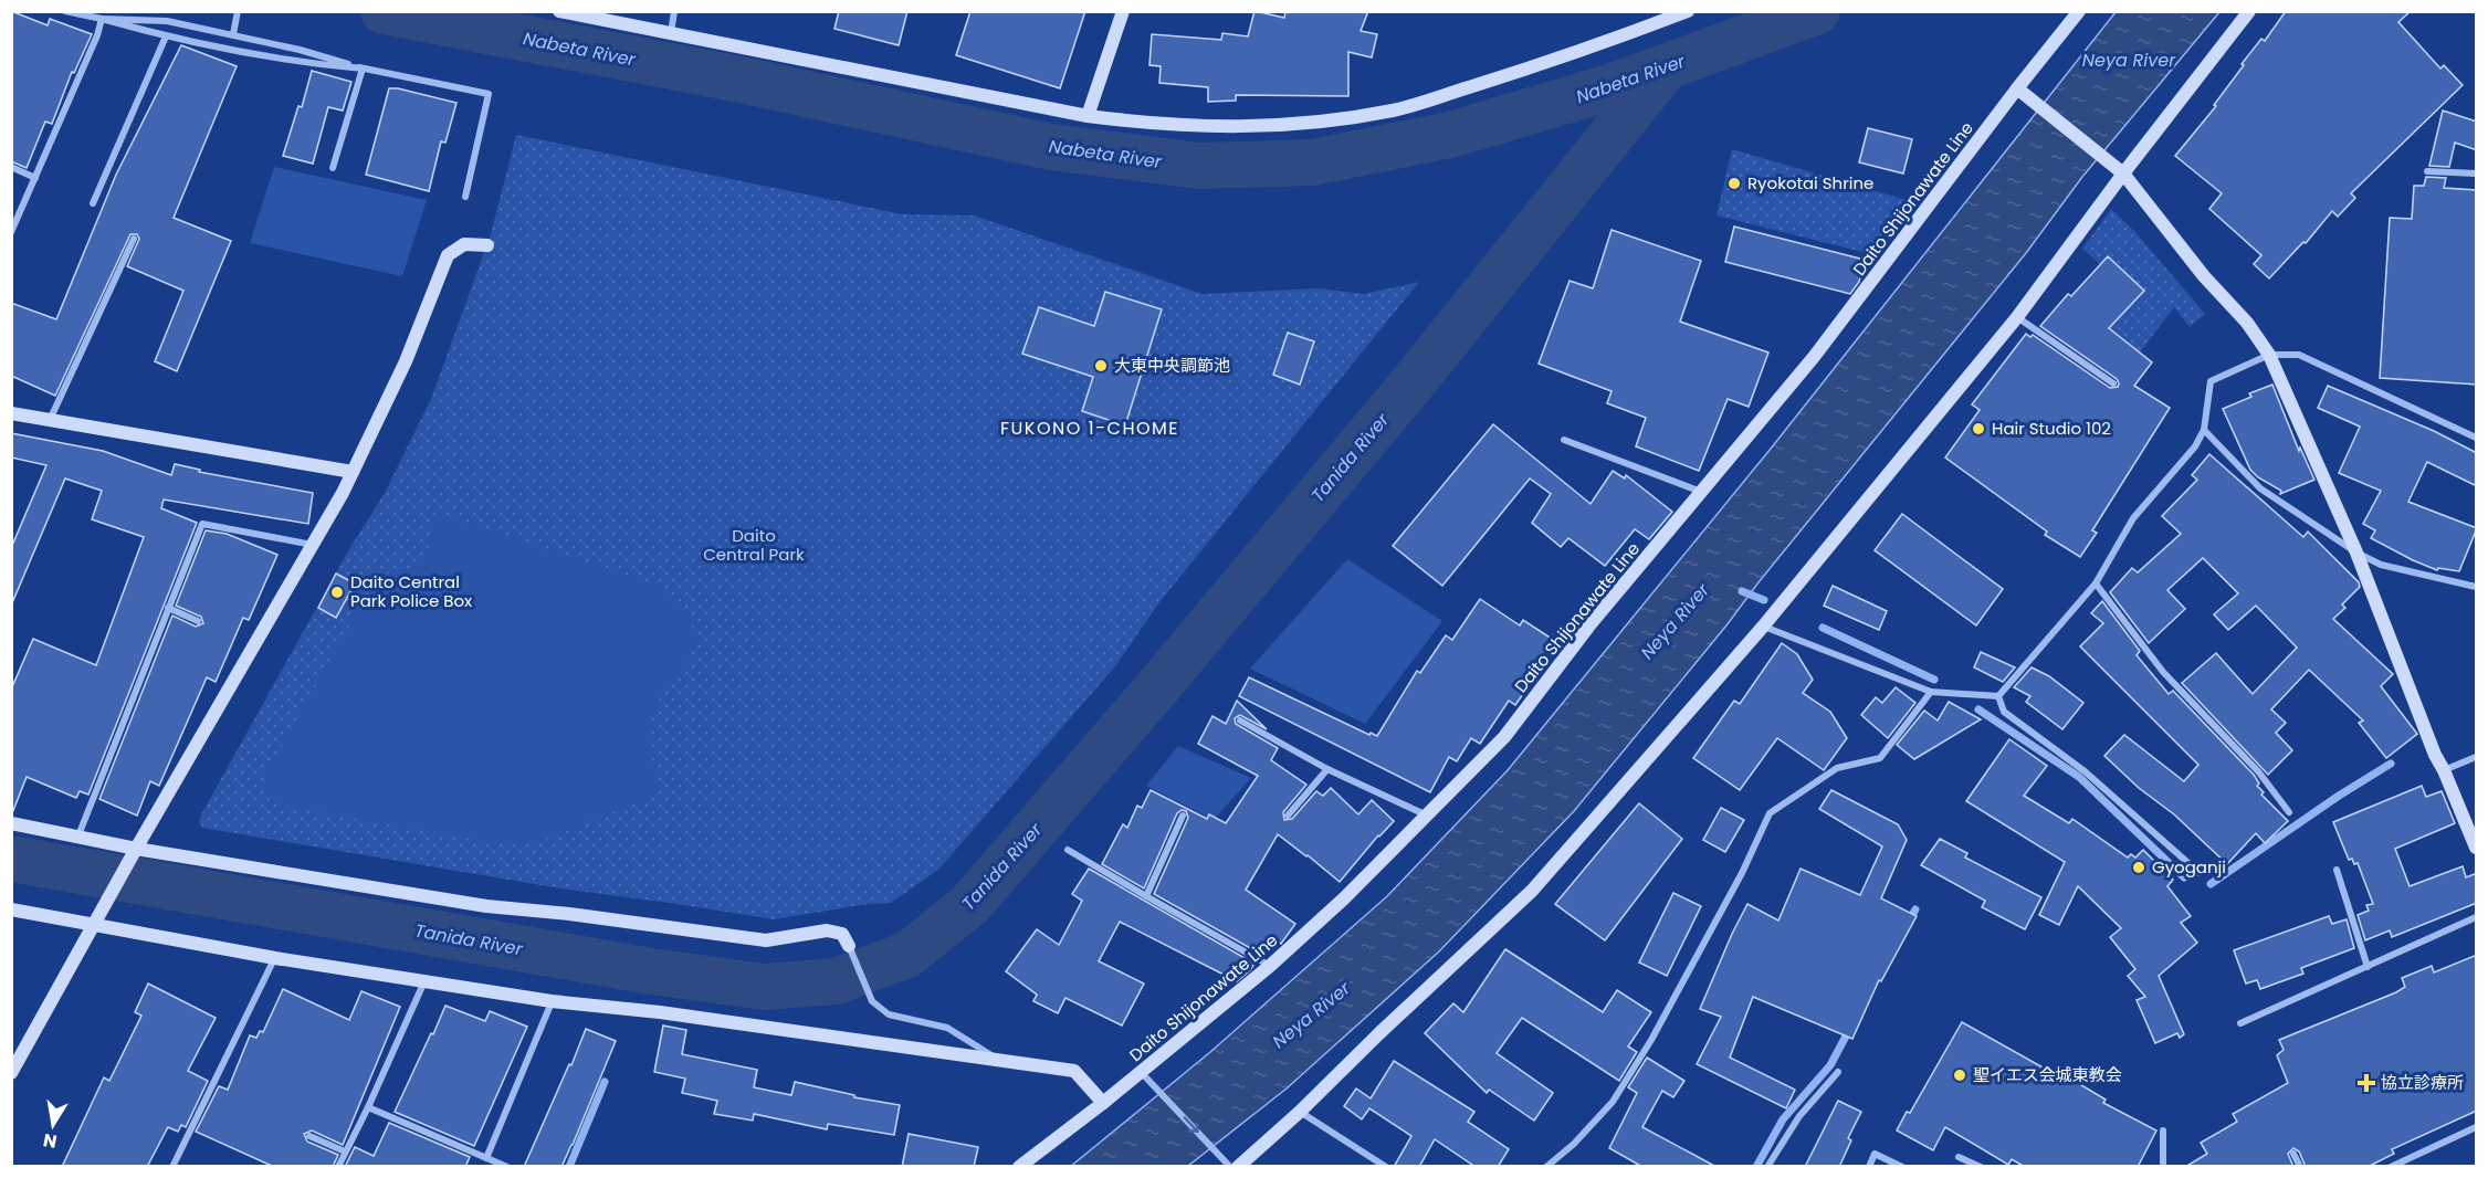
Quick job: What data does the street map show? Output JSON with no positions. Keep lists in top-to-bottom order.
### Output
{
  "streets": {
    "street": ["Daito Shijonawate Line"]
  },
  "districts": ["FUKONO 1-CHOME"],
  "water": ["Nabeta River", "Neya River", "Tanida River"],
  "parks": ["Daito Central Park"],
  "places": {
    "other": [
      "Ryokotai Shrine",
      "大東中央調節池",
      "Hair Studio 102",
      "Daito Central Park Police Box",
      "Gyoganji",
      "聖イエス会城東教会"
    ],
    "health": ["協立診療所"]
  },
  "north": "bottom"
}
